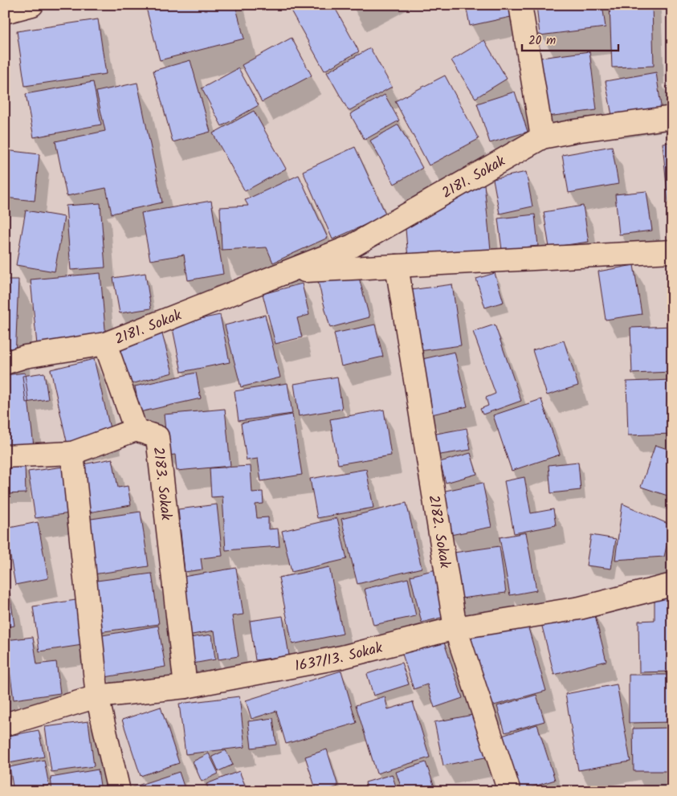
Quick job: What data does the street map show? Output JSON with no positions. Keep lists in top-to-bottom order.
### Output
{
  "streets": {
    "street": [
      "2181. Sokak",
      "2183. Sokak",
      "2182. Sokak",
      "1637/13. Sokak"
    ]
  },
  "crossings": [
    ["2181. Sokak", "2182. Sokak"],
    ["2183. Sokak", "1637/13. Sokak"],
    ["2182. Sokak", "1637/13. Sokak"]
  ],
  "scale_bar": "20 m"
}
